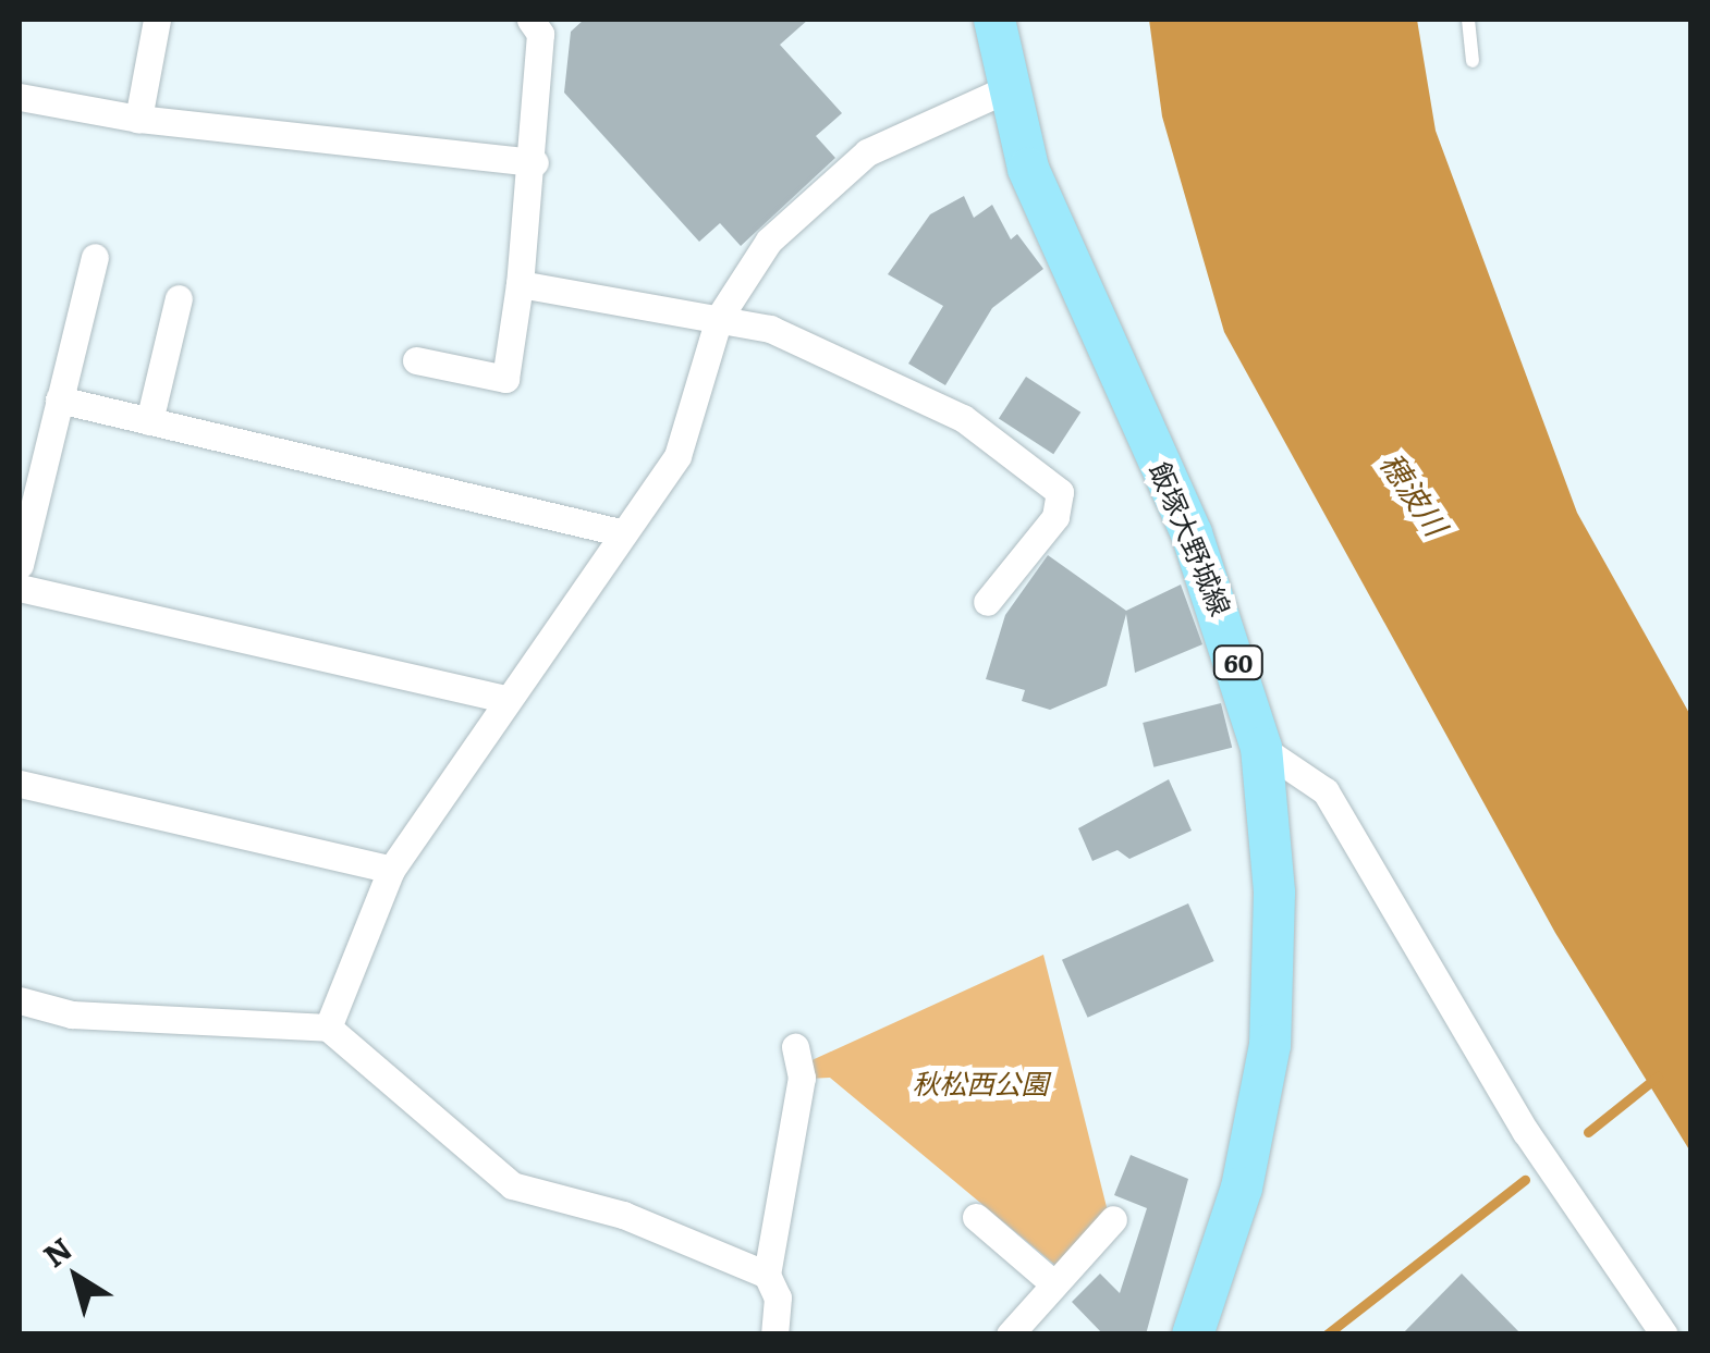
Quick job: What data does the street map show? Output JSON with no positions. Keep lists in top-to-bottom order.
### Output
{
  "streets": {
    "main road": ["飯塚大野城線", "60"]
  },
  "water": ["穂波川"],
  "parks": ["秋松西公園"],
  "north": "top left"
}
